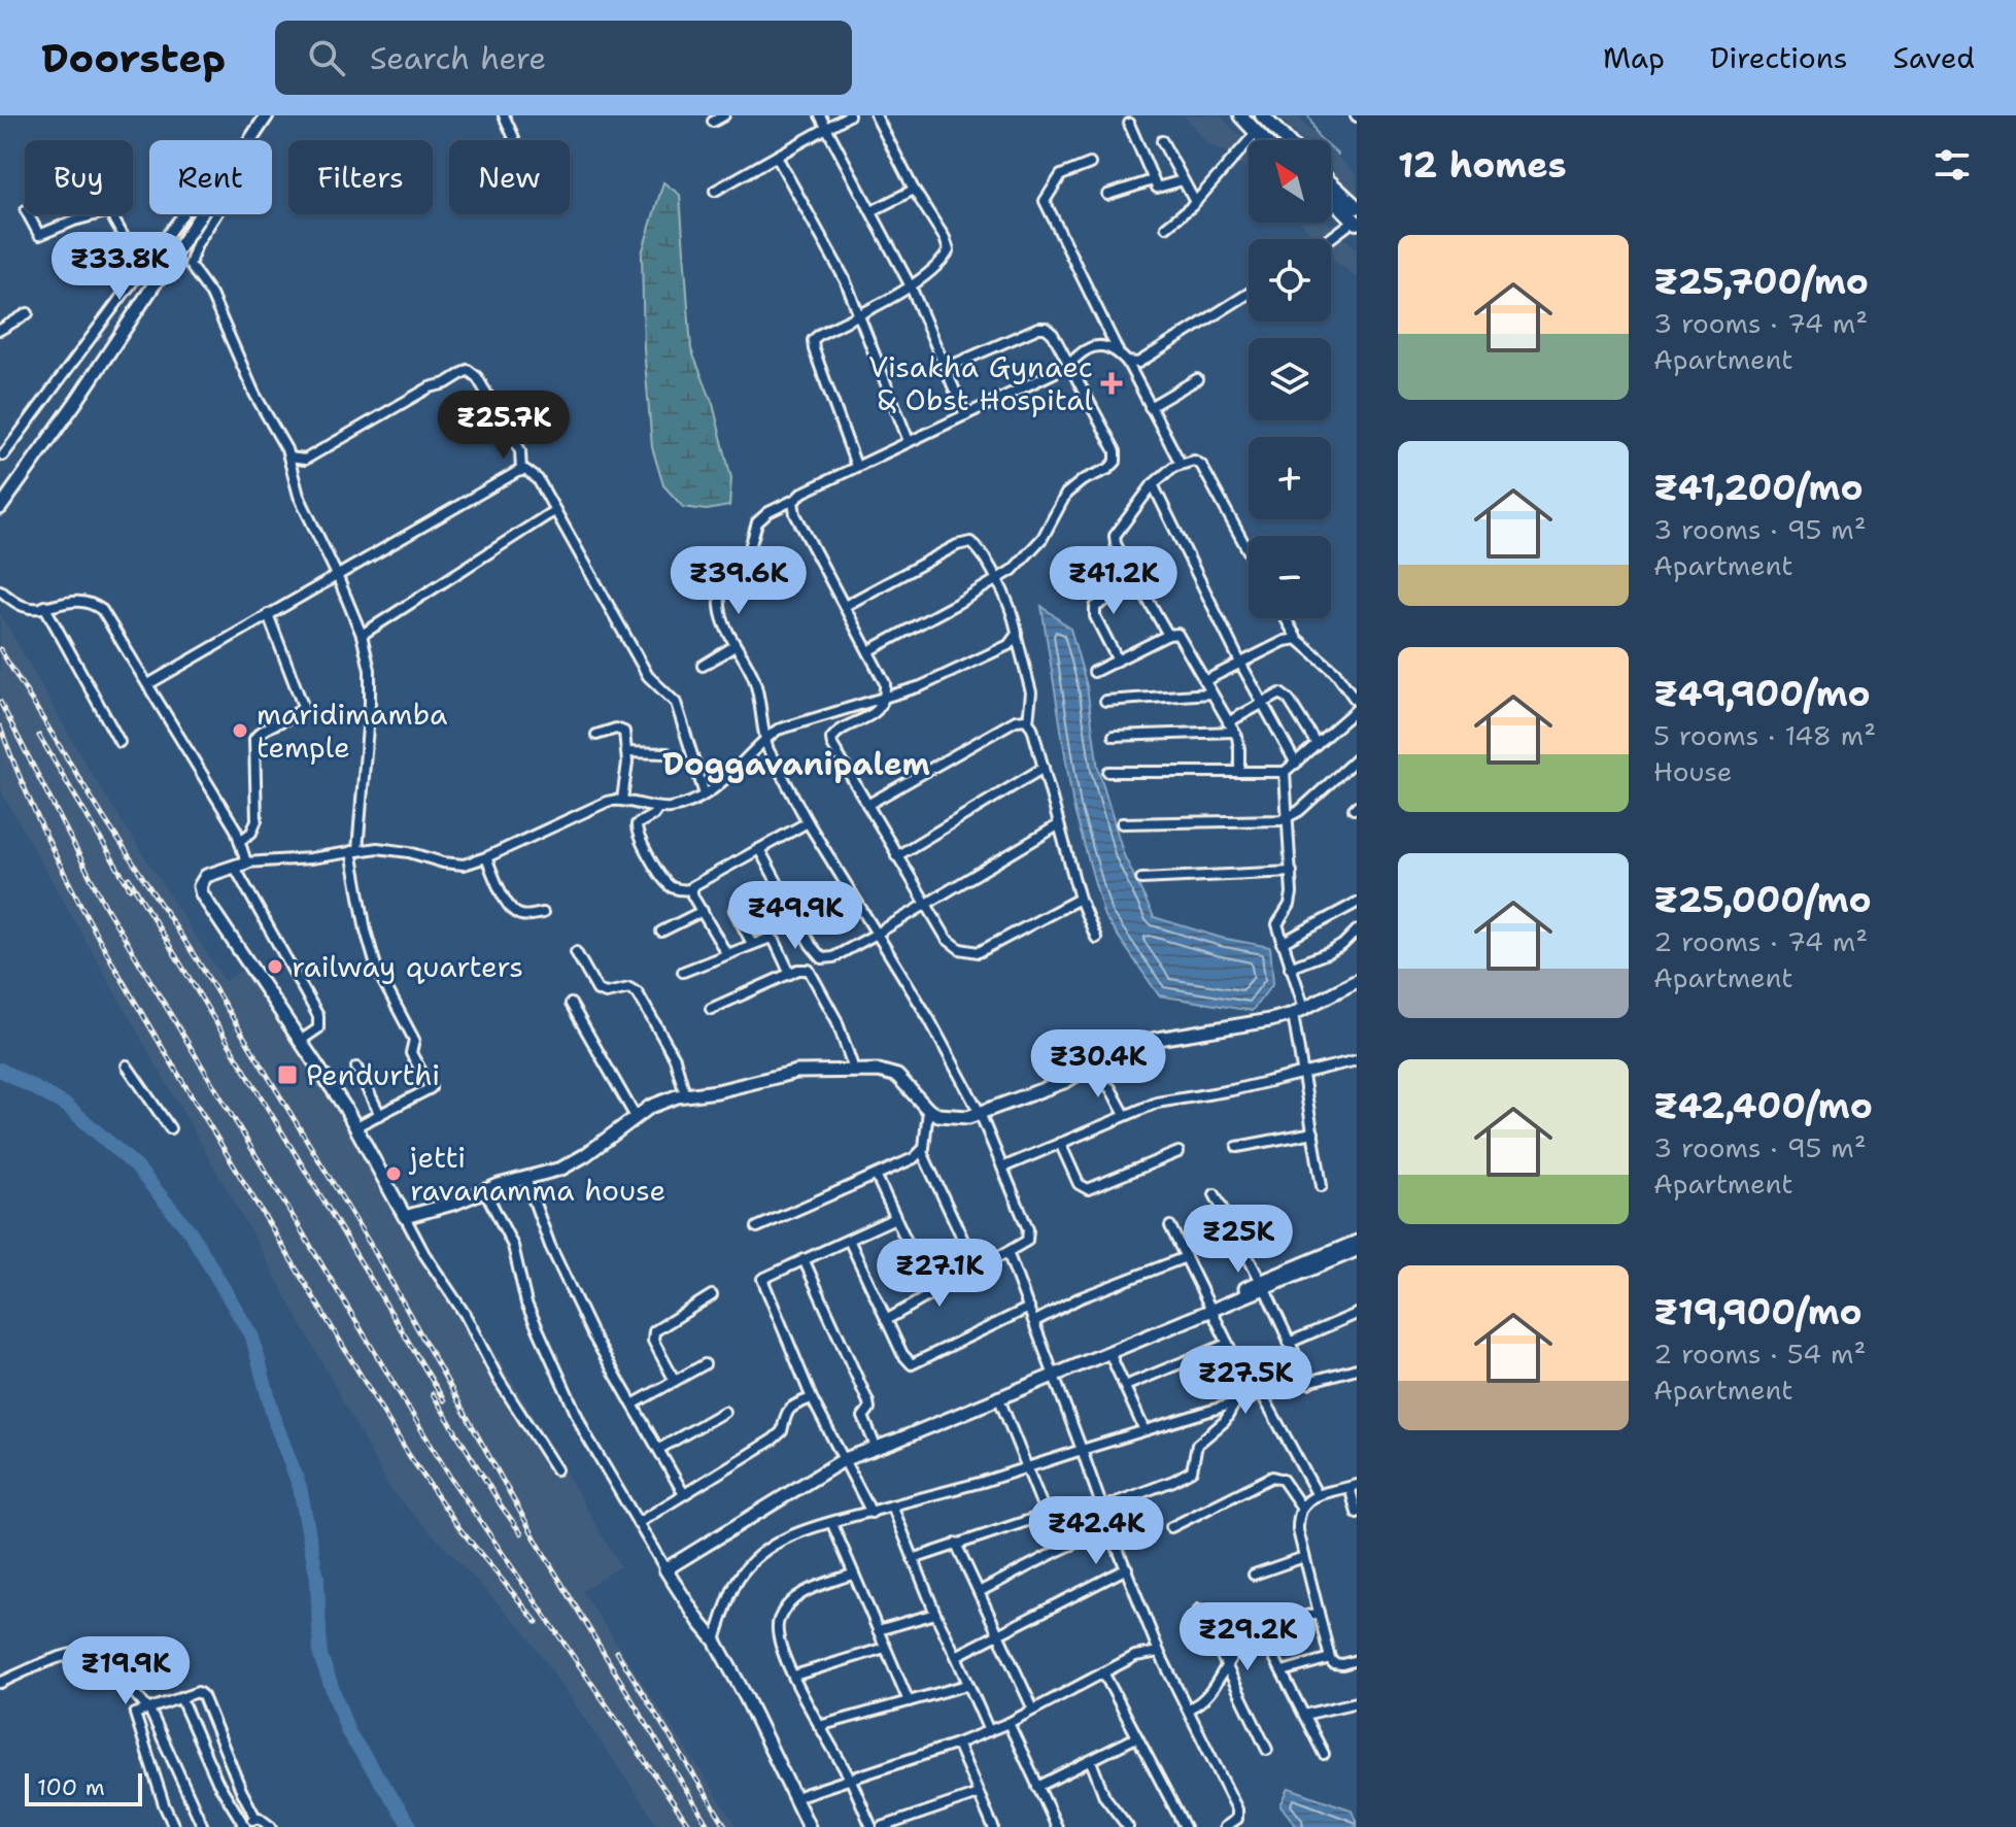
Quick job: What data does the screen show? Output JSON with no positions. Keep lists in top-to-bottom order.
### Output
{
  "districts": ["Doggavanipalem"],
  "places": {
    "health": ["Visakha Gynaec & Obst Hospital"],
    "other": ["maridimamba temple", "railway quarters", "jetti ravanamma house"],
    "transit": ["Pendurthi"]
  },
  "scale_bar": "100 m",
  "north": "top left",
  "page": {
    "header": "Doorstep",
    "search": "Search here",
    "nav": ["Map", "Directions", "Saved"],
    "heading": "12 homes",
    "map_buttons": ["+", "−"],
    "chip": [
      "Buy",
      "Rent",
      "Filters",
      "New"
    ],
    "list": [
      {
        "name": "₹25,700/mo",
        "note": "3 rooms · 74 m² · Apartment"
      },
      {
        "name": "₹41,200/mo",
        "note": "3 rooms · 95 m² · Apartment"
      },
      {
        "name": "₹49,900/mo",
        "note": "5 rooms · 148 m² · House"
      },
      {
        "name": "₹25,000/mo",
        "note": "2 rooms · 74 m² · Apartment"
      },
      {
        "name": "₹42,400/mo",
        "note": "3 rooms · 95 m² · Apartment"
      },
      {
        "name": "₹19,900/mo",
        "note": "2 rooms · 54 m² · Apartment"
      }
    ],
    "price": [
      "₹33.8K",
      "₹25.7K",
      "₹39.6K",
      "₹41.2K",
      "₹49.9K",
      "₹30.4K",
      "₹25K",
      "₹27.1K",
      "₹27.5K",
      "₹42.4K",
      "₹29.2K",
      "₹19.9K"
    ],
    "scale": "100 m"
  }
}
